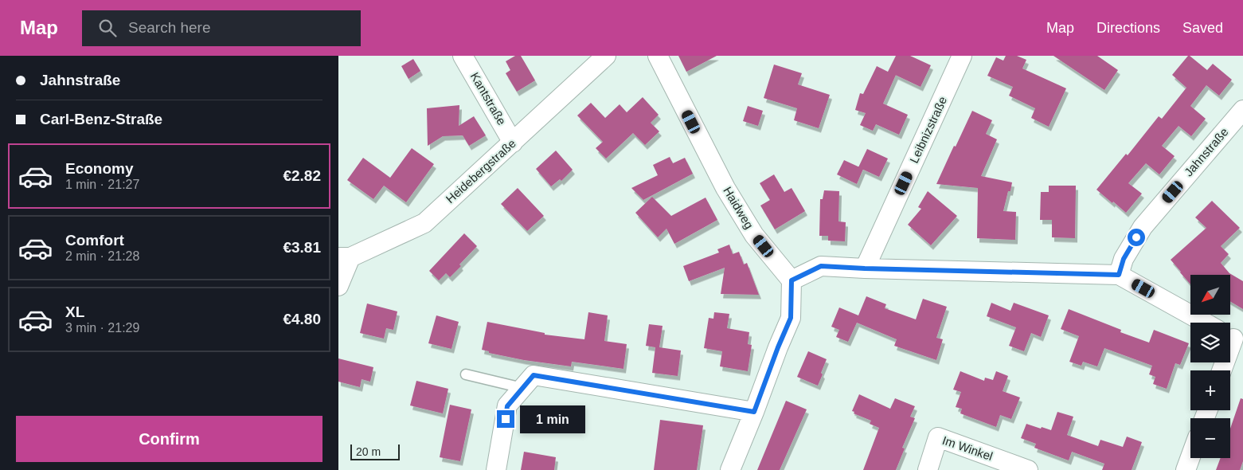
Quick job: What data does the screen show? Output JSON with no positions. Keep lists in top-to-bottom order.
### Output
{
  "streets": {
    "street": [
      "Kantstraße",
      "Leibnizstraße",
      "Jahnstraße",
      "Heidebergstraße",
      "Haidweg",
      "Im Winkel"
    ]
  },
  "crossings": [
    ["Kantstraße", "Heidebergstraße"]
  ],
  "scale_bar": "20 m",
  "north": "bottom left",
  "page": {
    "header": "Map",
    "search": "Search here",
    "nav": ["Map", "Directions", "Saved"],
    "banner": ["Jahnstraße", "Carl-Benz-Straße"],
    "list": [
      {
        "name": "Economy",
        "note": "1 min · 21:27",
        "value": "€2.82"
      },
      {
        "name": "Comfort",
        "note": "2 min · 21:28",
        "value": "€3.81"
      },
      {
        "name": "XL",
        "note": "3 min · 21:29",
        "value": "€4.80"
      }
    ],
    "map_buttons": ["+", "−"],
    "bubble": "1 min",
    "buttons": "Confirm",
    "scale": "20 m"
  }
}
